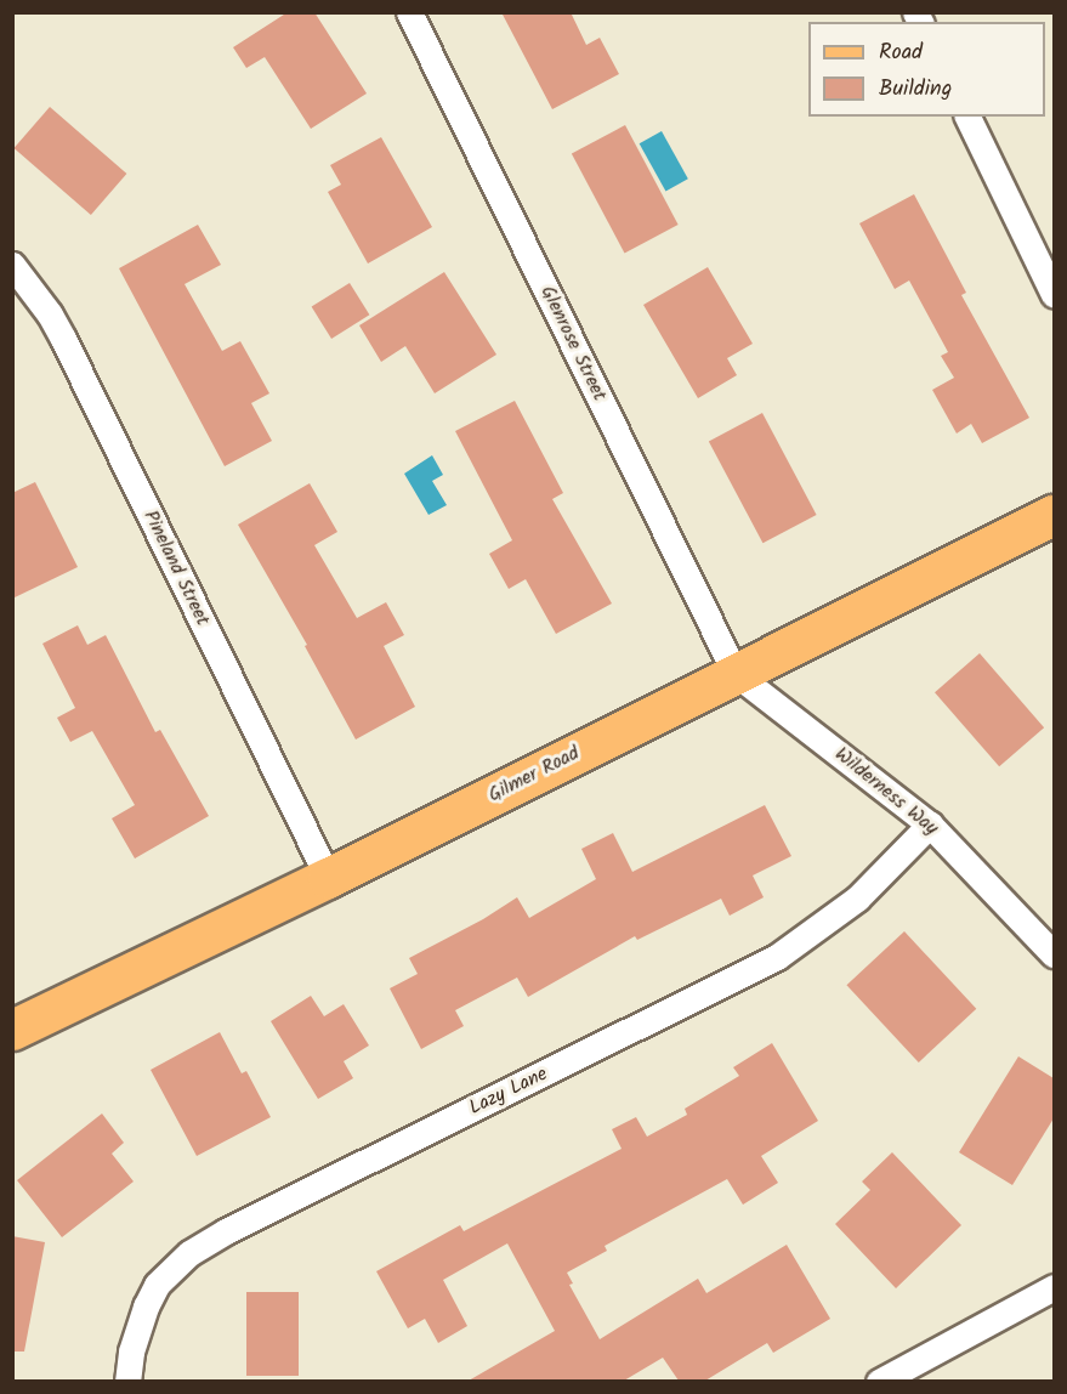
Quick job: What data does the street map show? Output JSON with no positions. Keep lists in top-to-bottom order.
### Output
{
  "streets": {
    "main road": ["Gilmer Road"],
    "street": [
      "Glenrose Street",
      "Pineland Street",
      "Wilderness Way",
      "Lazy Lane"
    ]
  },
  "crossings": [
    ["Glenrose Street", "Gilmer Road"],
    ["Glenrose Street", "Wilderness Way"],
    ["Pineland Street", "Gilmer Road"],
    ["Gilmer Road", "Wilderness Way"],
    ["Wilderness Way", "Lazy Lane"]
  ],
  "legend": ["Road", "Building"]
}
